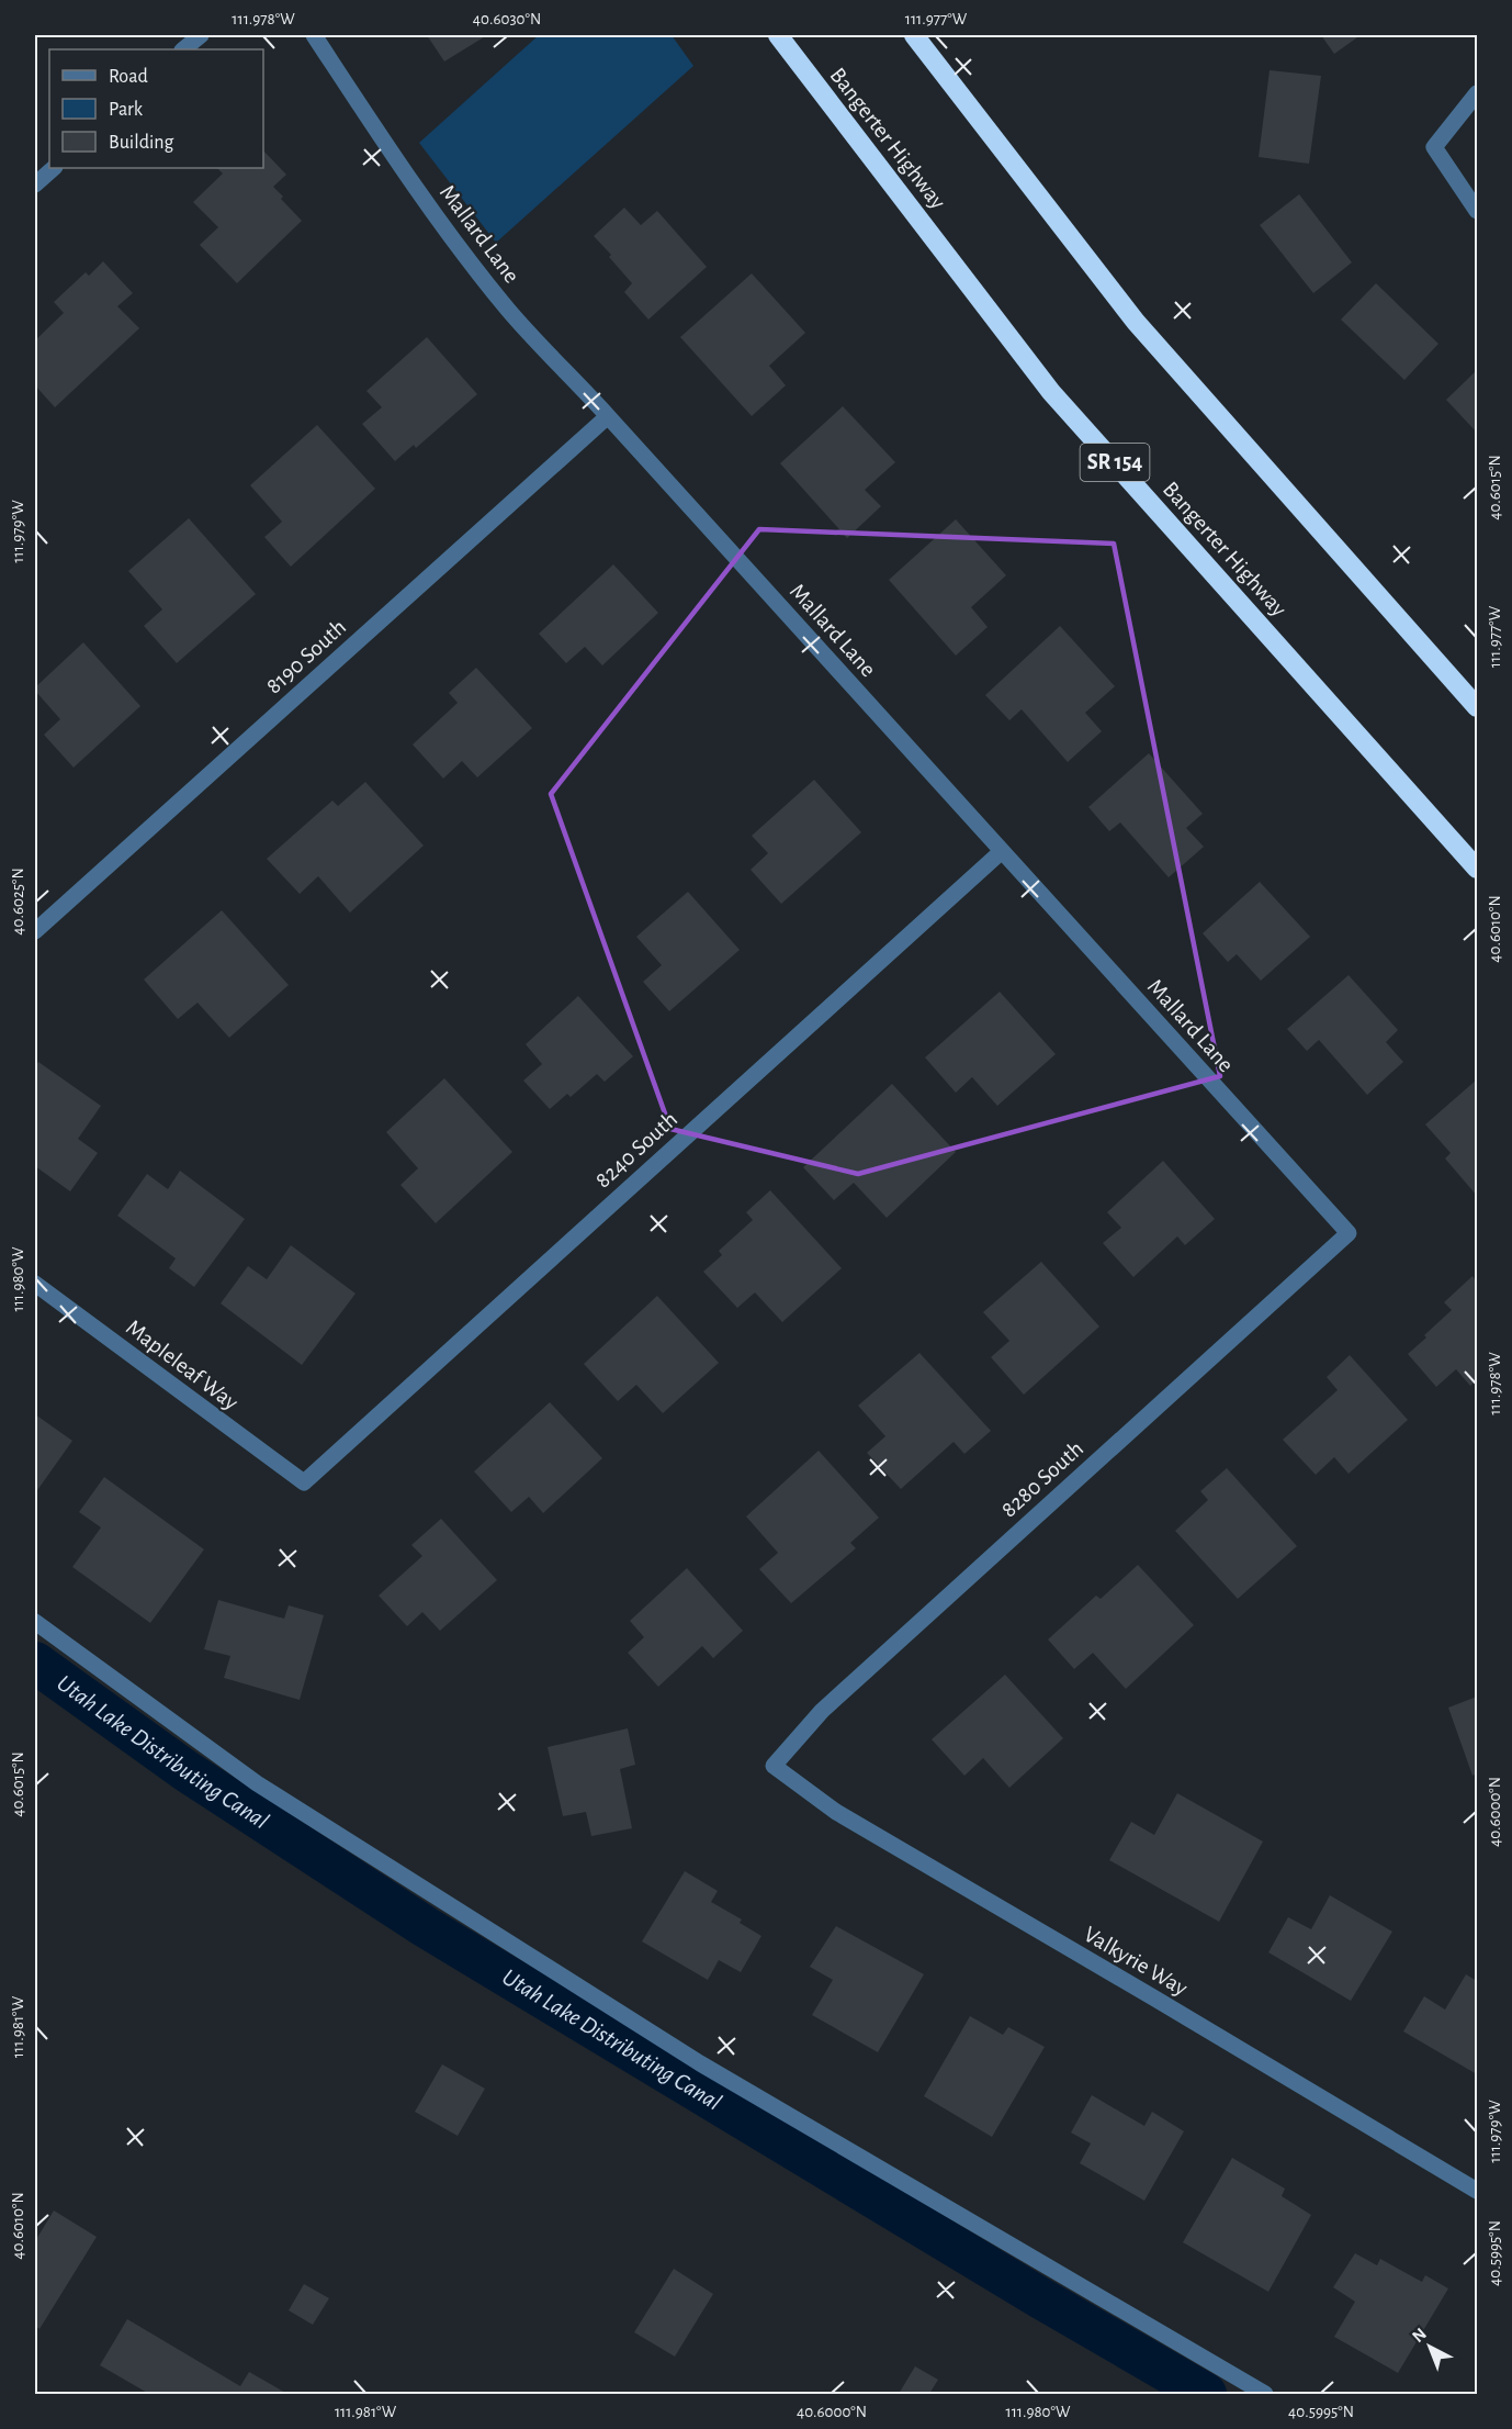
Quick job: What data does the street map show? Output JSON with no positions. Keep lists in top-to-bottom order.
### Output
{
  "streets": {
    "highway": ["Bangerter Highway", "SR 154"],
    "street": [
      "Mallard Lane",
      "8190 South",
      "8240 South",
      "Mapleleaf Way",
      "8280 South",
      "Valkyrie Way"
    ]
  },
  "crossings": [
    ["Mallard Lane", "8190 South"],
    ["Mallard Lane", "8240 South"],
    ["Mallard Lane", "8280 South"],
    ["8240 South", "Mapleleaf Way"],
    ["8280 South", "Valkyrie Way"]
  ],
  "water": ["Utah Lake Distributing Canal"],
  "legend": ["Road", "Park", "Building"],
  "north": "top left",
  "coordinates": [
    "111.978°W",
    "40.6030°N",
    "111.977°W",
    "40.6015°N",
    "111.979°W",
    "40.6025°N",
    "40.6010°N",
    "111.980°W",
    "40.6000°N",
    "111.981°W",
    "40.5995°N"
  ]
}
